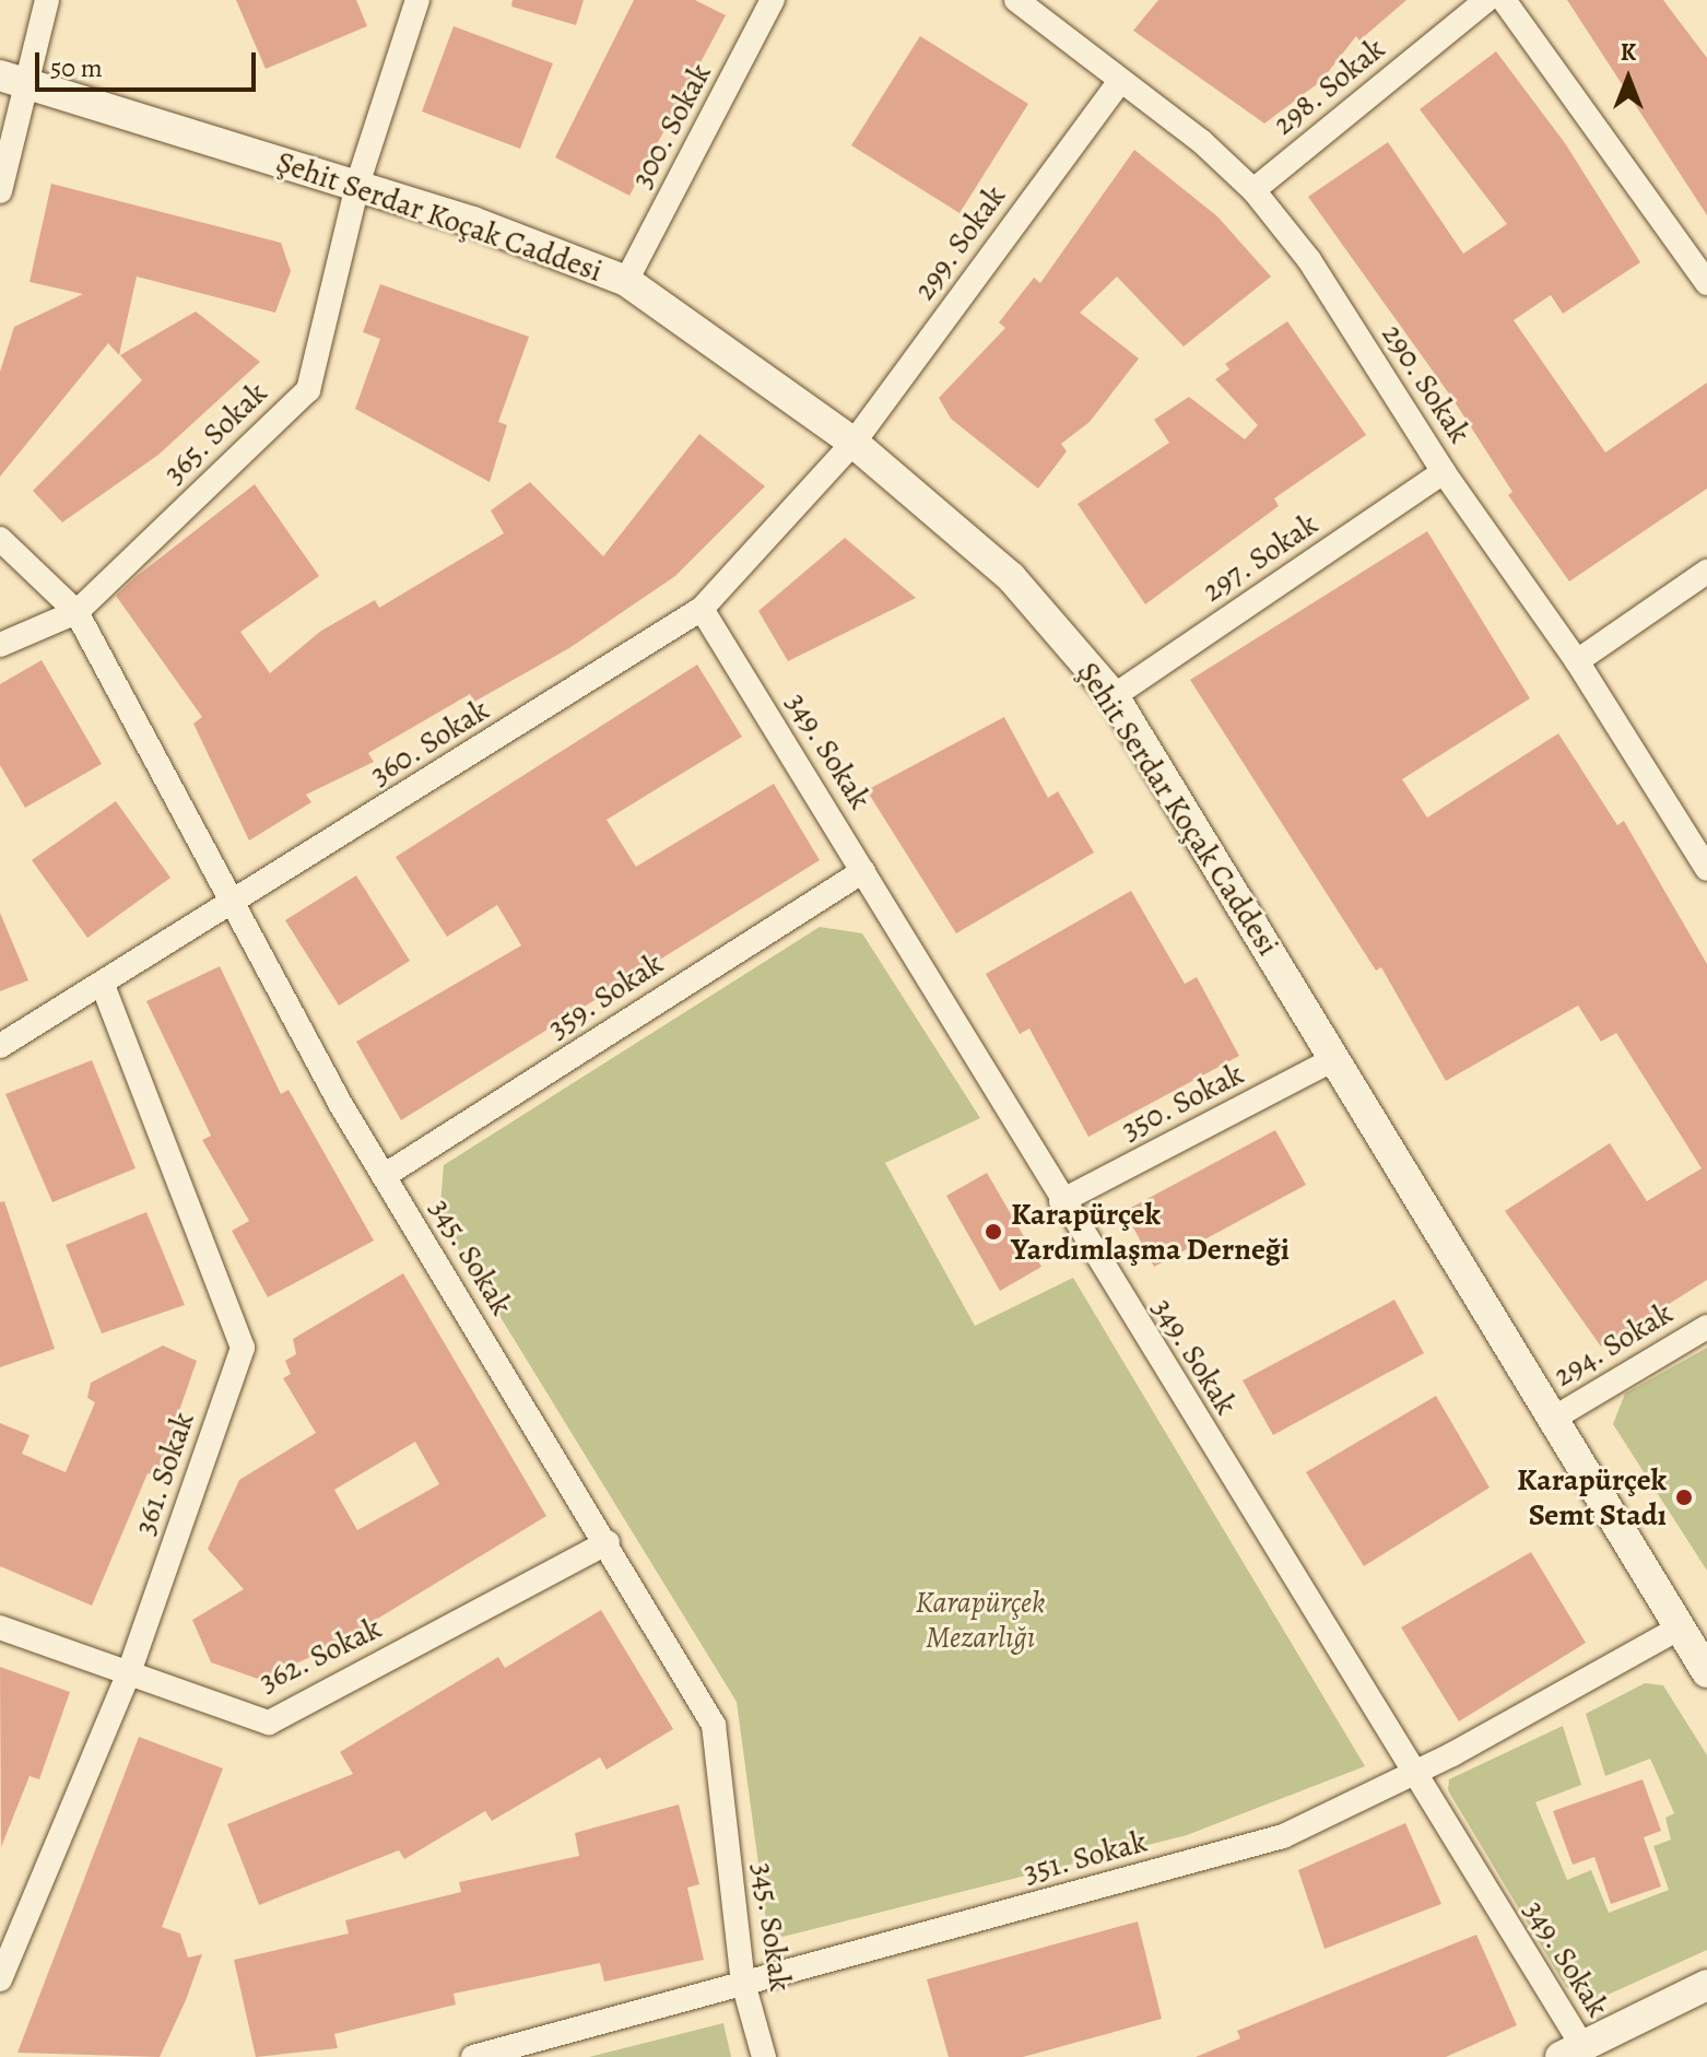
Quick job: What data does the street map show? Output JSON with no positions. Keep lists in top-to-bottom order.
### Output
{
  "streets": {
    "street": [
      "298. Sokak",
      "300. Sokak",
      "Şehit Serdar Koçak Caddesi",
      "299. Sokak",
      "290. Sokak",
      "365. Sokak",
      "297. Sokak",
      "360. Sokak",
      "349. Sokak",
      "359. Sokak",
      "350. Sokak",
      "345. Sokak",
      "294. Sokak",
      "361. Sokak",
      "362. Sokak",
      "351. Sokak"
    ]
  },
  "crossings": [
    ["298. Sokak", "290. Sokak"],
    ["300. Sokak", "Şehit Serdar Koçak Caddesi"],
    ["Şehit Serdar Koçak Caddesi", "299. Sokak"],
    ["Şehit Serdar Koçak Caddesi", "365. Sokak"],
    ["Şehit Serdar Koçak Caddesi", "297. Sokak"],
    ["Şehit Serdar Koçak Caddesi", "360. Sokak"],
    ["Şehit Serdar Koçak Caddesi", "350. Sokak"],
    ["Şehit Serdar Koçak Caddesi", "294. Sokak"],
    ["Şehit Serdar Koçak Caddesi", "351. Sokak"],
    ["299. Sokak", "290. Sokak"],
    ["299. Sokak", "360. Sokak"],
    ["290. Sokak", "297. Sokak"],
    ["365. Sokak", "345. Sokak"],
    ["360. Sokak", "349. Sokak"],
    ["360. Sokak", "345. Sokak"],
    ["360. Sokak", "361. Sokak"],
    ["349. Sokak", "359. Sokak"],
    ["349. Sokak", "350. Sokak"],
    ["349. Sokak", "351. Sokak"],
    ["359. Sokak", "345. Sokak"],
    ["345. Sokak", "362. Sokak"],
    ["345. Sokak", "351. Sokak"],
    ["361. Sokak", "362. Sokak"]
  ],
  "parks": ["Karapürçek Mezarlığı"],
  "places": ["Karapürçek Yardımlaşma Derneği", "Karapürçek Semt Stadı"],
  "scale_bar": "50 m",
  "north": "top"
}
